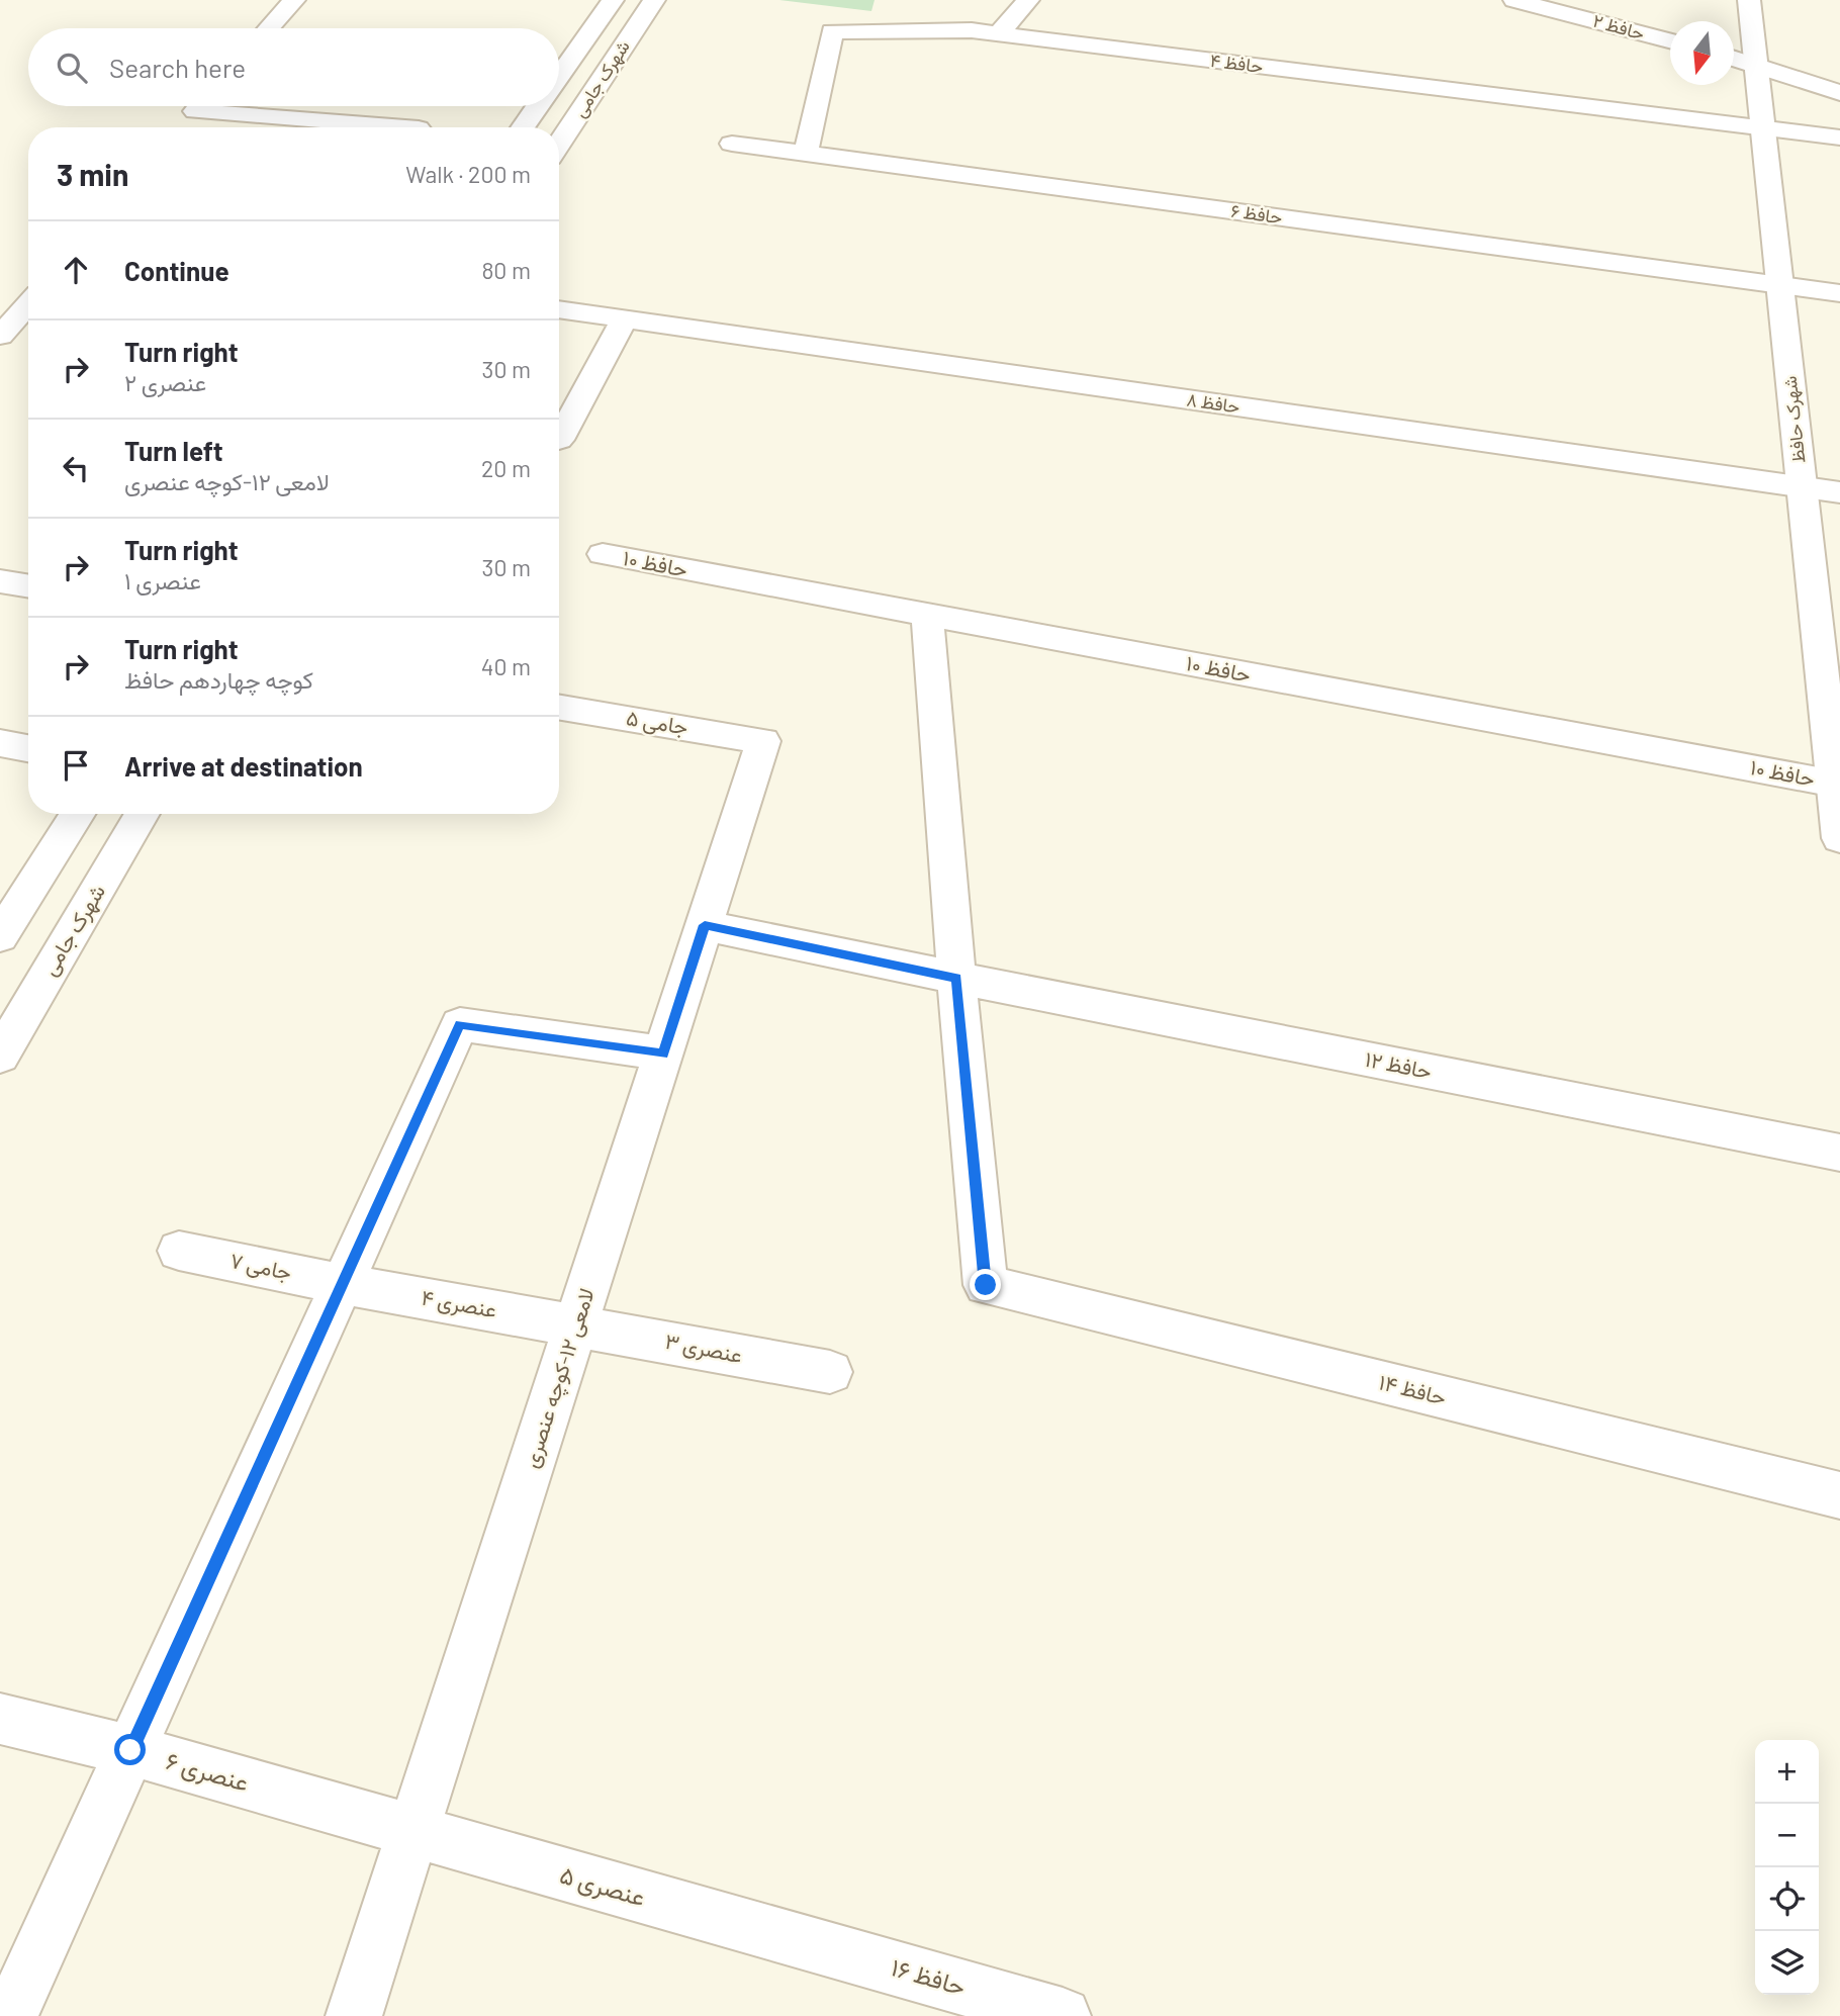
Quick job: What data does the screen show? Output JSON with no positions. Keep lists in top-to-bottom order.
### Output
{
  "streets": {
    "street": [
      "حافظ ۲",
      "حافظ ۴",
      "شهرک جامی",
      "حافظ ۶",
      "حافظ ۸",
      "شهرک حافظ",
      "حافظ ۱۰",
      "۵ جامی",
      "حافظ ۱۲",
      "۷ جامی",
      "۴ عنصری",
      "۳ عنصری",
      "لامعی ۱۲-کوچه عنصری",
      "حافظ ۱۴",
      "۶ عنصری",
      "۵ عنصری",
      "حافظ ۱۶"
    ]
  },
  "crossings": [
    ["حافظ ۴", "حافظ ۶"],
    ["حافظ ۴", "شهرک حافظ"],
    ["حافظ ۶", "شهرک حافظ"],
    ["حافظ ۸", "شهرک حافظ"],
    ["شهرک حافظ", "حافظ ۱۰"],
    ["۵ جامی", "لامعی ۱۲-کوچه عنصری"],
    ["حافظ ۱۲", "لامعی ۱۲-کوچه عنصری"],
    ["حافظ ۱۲", "حافظ ۱۴"],
    ["۷ جامی", "۴ عنصری"],
    ["۴ عنصری", "۳ عنصری"],
    ["۴ عنصری", "لامعی ۱۲-کوچه عنصری"],
    ["۳ عنصری", "لامعی ۱۲-کوچه عنصری"],
    ["لامعی ۱۲-کوچه عنصری", "۶ عنصری"],
    ["لامعی ۱۲-کوچه عنصری", "۵ عنصری"],
    ["۶ عنصری", "۵ عنصری"],
    ["۵ عنصری", "حافظ ۱۶"]
  ],
  "north": "bottom",
  "page": {
    "search": "Search here",
    "heading": ["3 min", "Walk · 200 m"],
    "list": [
      ["Continue", "80 m"],
      ["Turn right", "۲ عنصری", "30 m"],
      ["Turn left", "لامعی ۱۲-کوچه عنصری", "20 m"],
      ["Turn right", "۱ عنصری", "30 m"],
      ["Turn right", "کوچه چهاردهم حافظ", "40 m"],
      "Arrive at destination"
    ],
    "map_buttons": ["+", "−"]
  }
}
